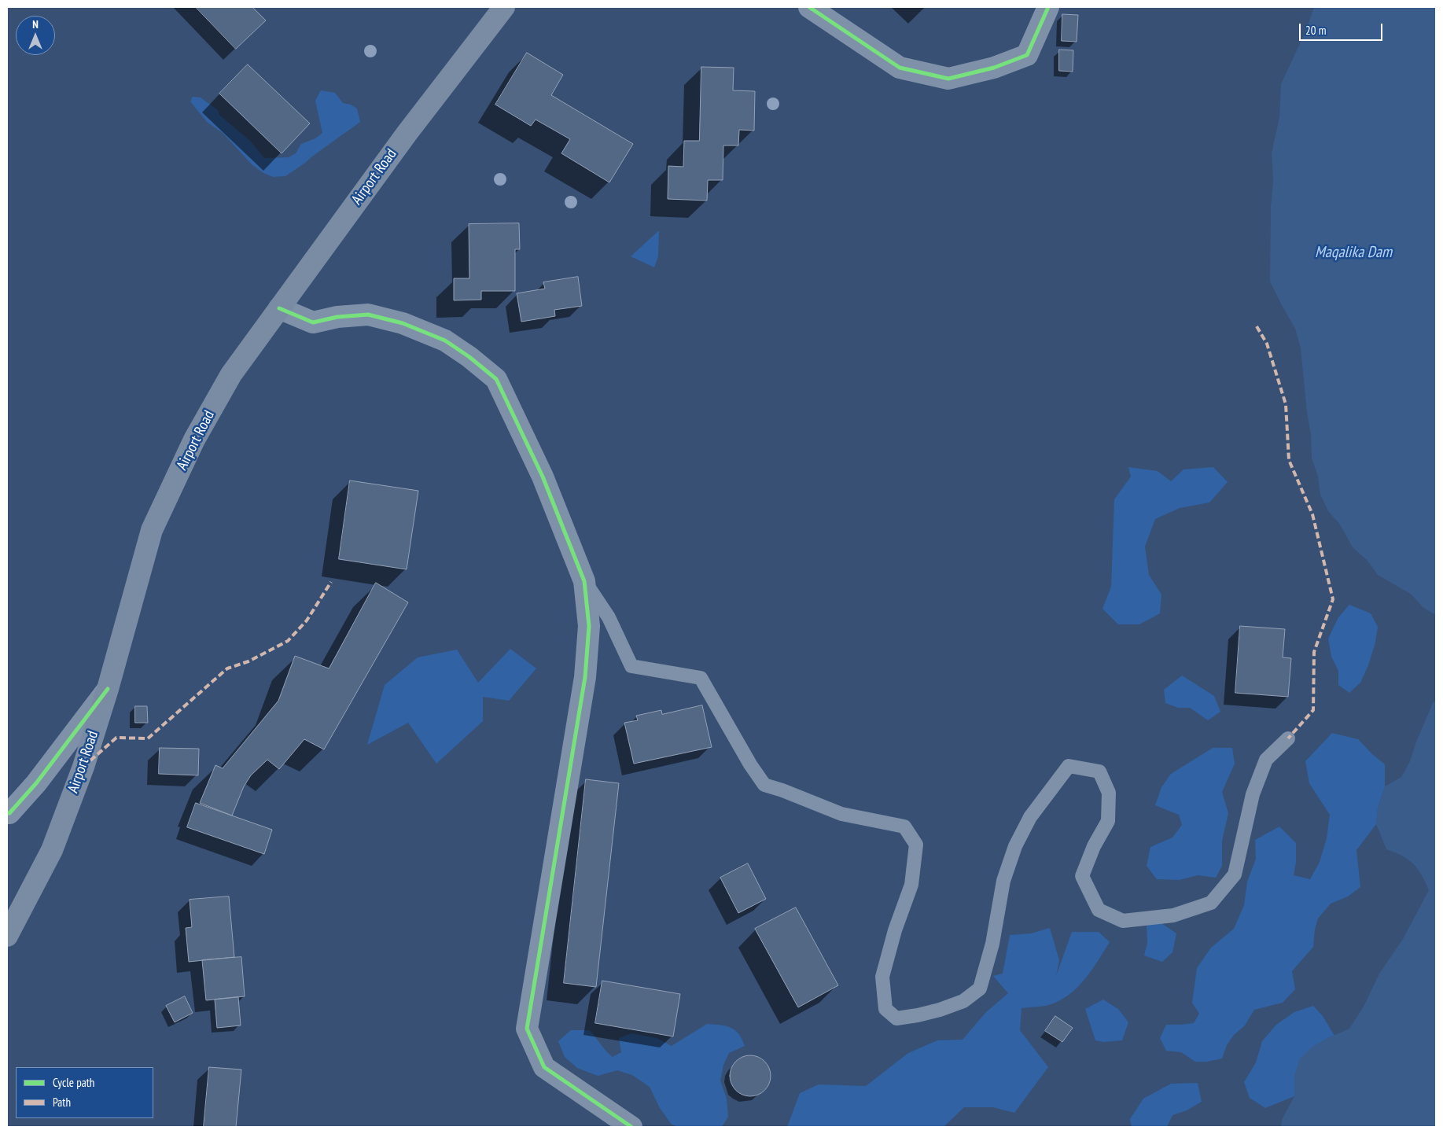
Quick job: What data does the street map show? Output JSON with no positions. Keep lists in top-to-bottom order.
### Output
{
  "streets": {
    "main road": ["Airport Road"]
  },
  "water": ["Maqalika Dam"],
  "legend": ["Cycle path", "Path"],
  "scale_bar": "20 m",
  "north": "top"
}
